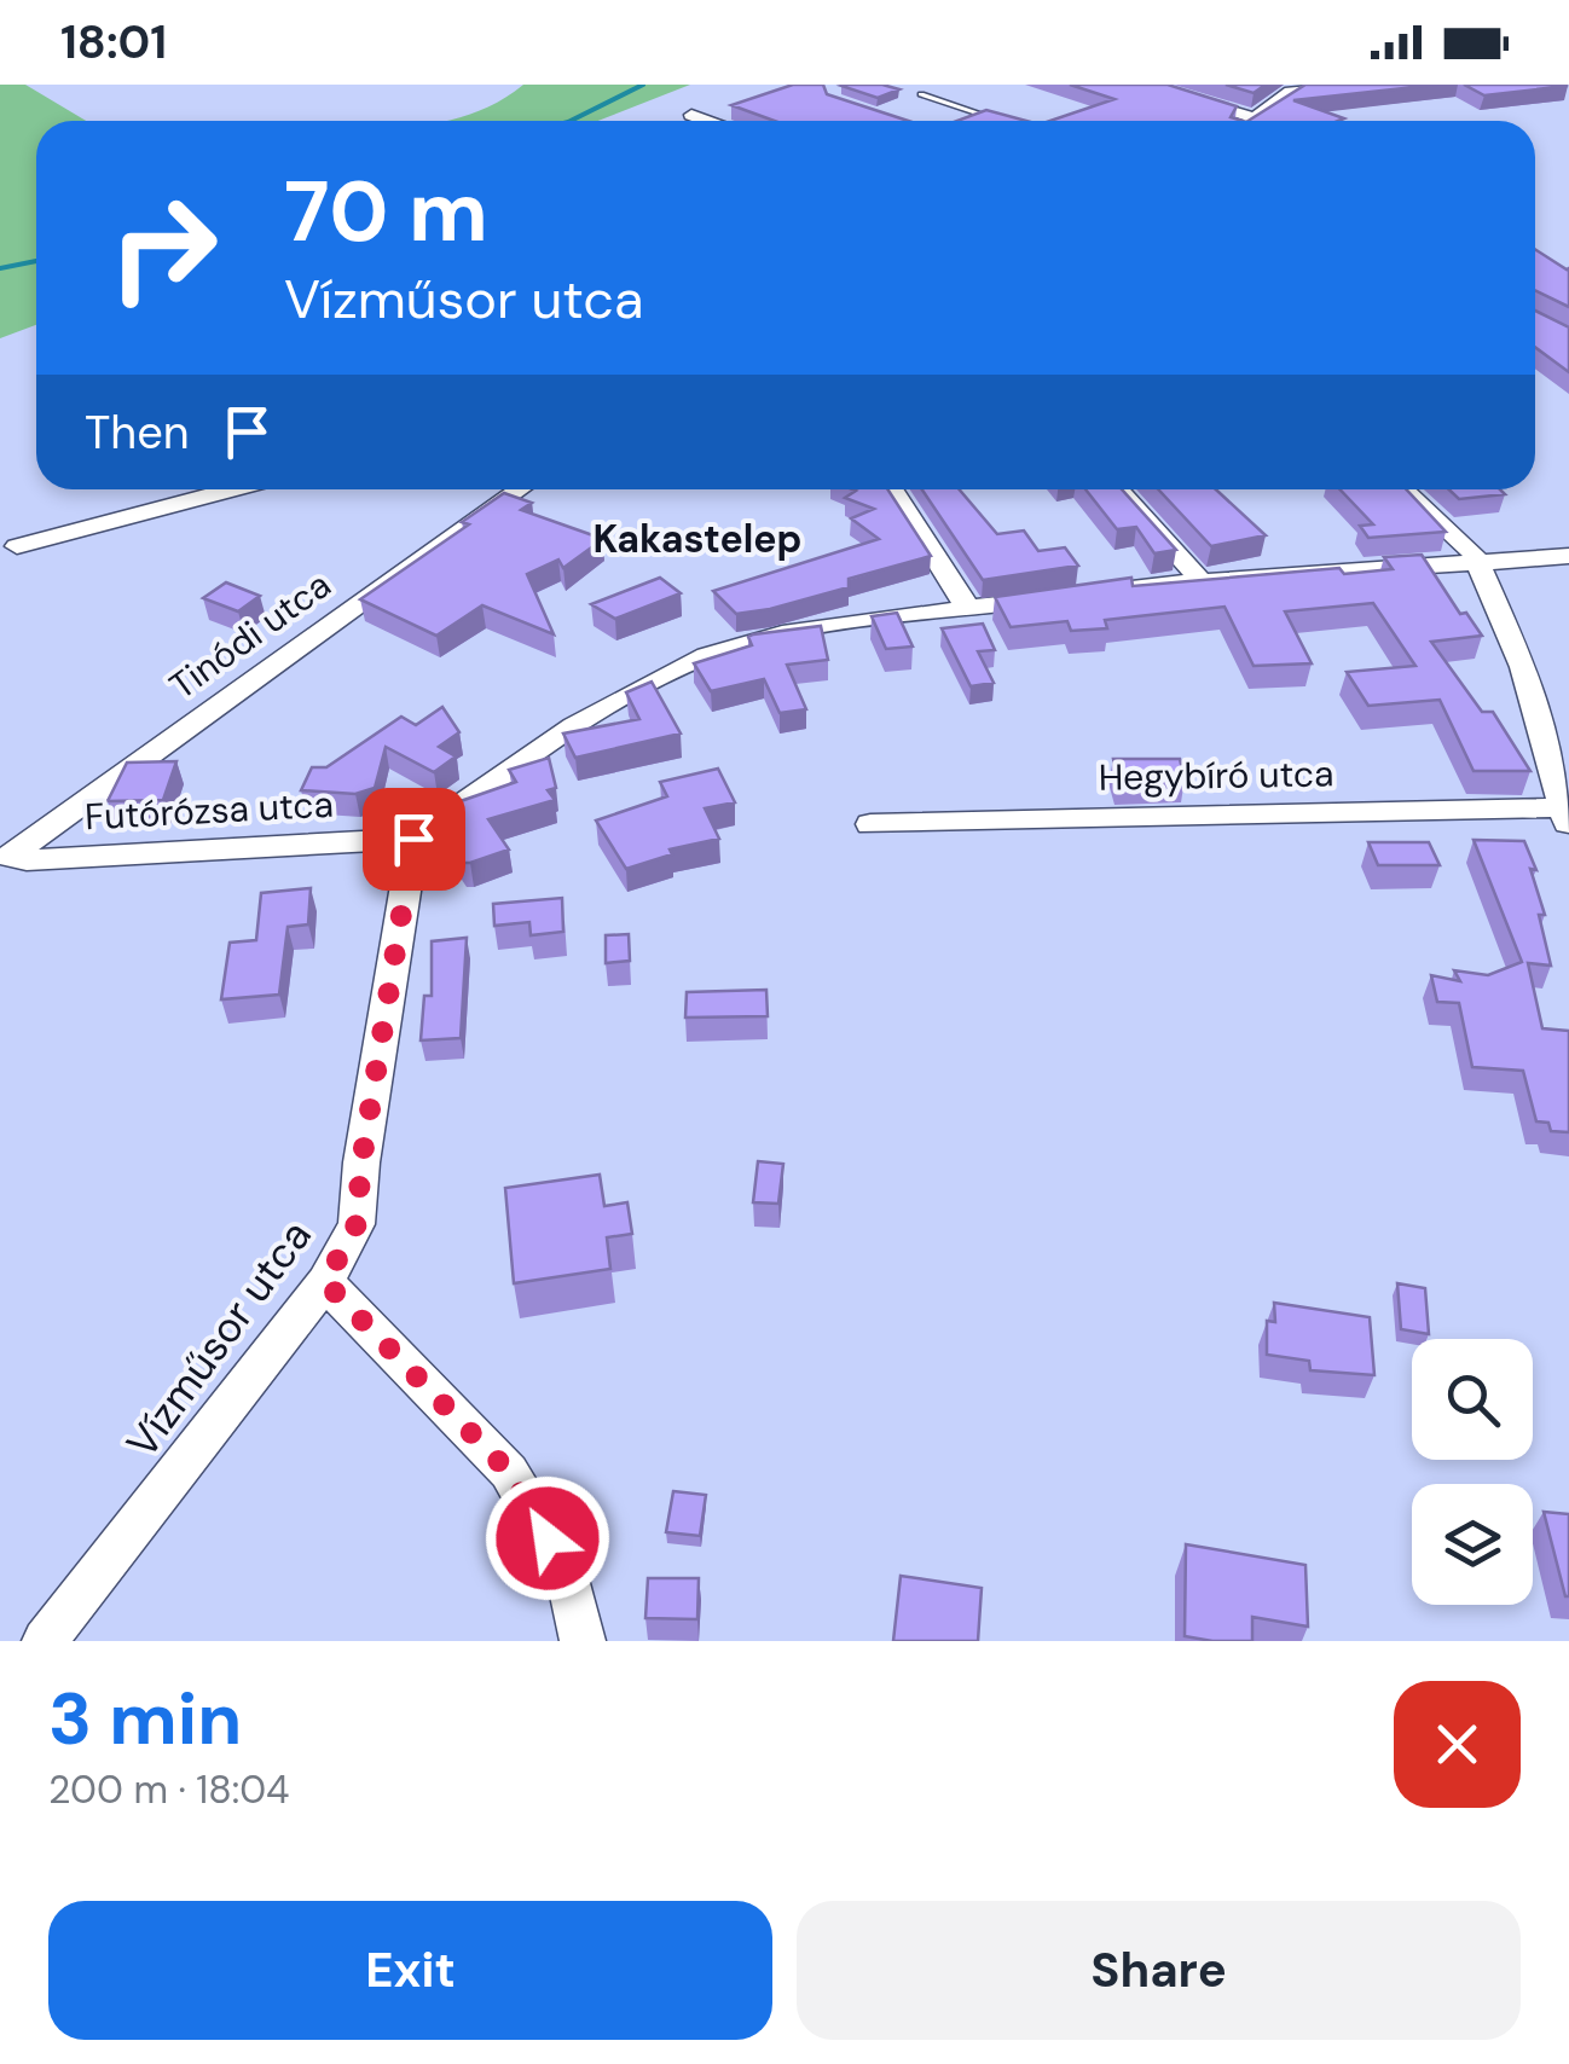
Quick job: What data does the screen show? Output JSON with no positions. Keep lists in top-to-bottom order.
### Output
{
  "streets": {
    "street": [
      "Tinódi utca",
      "Hegybíró utca",
      "Futórózsa utca",
      "Vízműsor utca"
    ]
  },
  "crossings": [
    ["Tinódi utca", "Futórózsa utca"],
    ["Futórózsa utca", "Vízműsor utca"]
  ],
  "districts": ["Kakastelep"],
  "page": {
    "status": "18:01",
    "turn": ["70 m", "Vízműsor utca"],
    "then": "Then",
    "heading": ["3 min", "200 m · 18:04"],
    "buttons": ["Exit", "Share"]
  }
}
